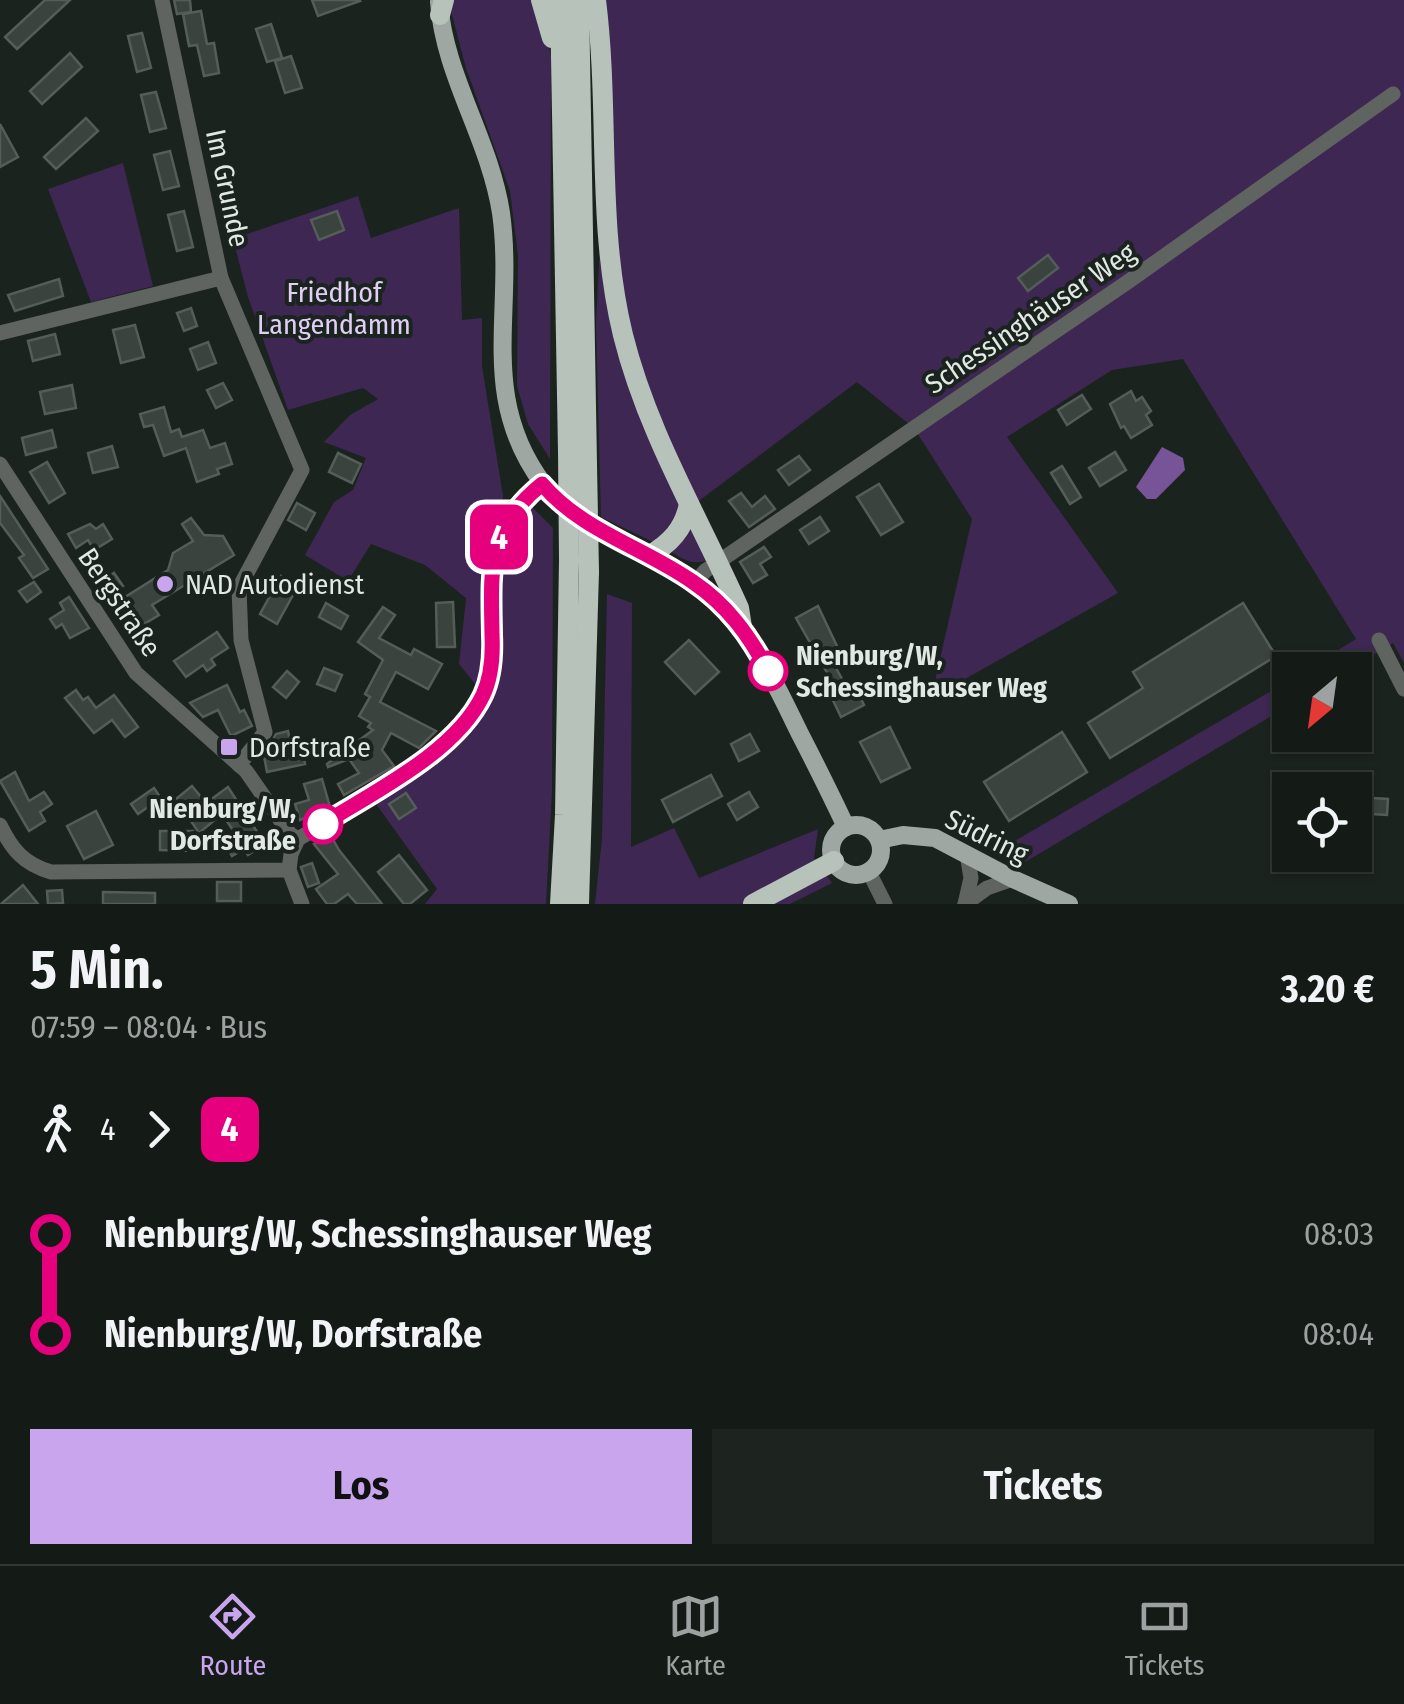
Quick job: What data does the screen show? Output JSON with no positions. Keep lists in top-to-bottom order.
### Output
{
  "streets": {
    "main road": ["Südring"],
    "street": ["Im Grunde", "Schessinghäuser Weg", "Bergstraße"]
  },
  "crossings": [
    ["Im Grunde", "Bergstraße"]
  ],
  "parks": ["Friedhof Langendamm"],
  "places": {
    "other": ["NAD Autodienst", "Nienburg/W, Schessinghauser Weg", "Nienburg/W, Dorfstraße"],
    "transit": ["Dorfstraße"]
  },
  "lines": ["bus line 4"],
  "north": "bottom left",
  "page": {
    "on_map": "4",
    "heading": ["5 Min.", "07:59 – 08:04 · Bus", "3.20 €"],
    "legs": ["4", "4"],
    "list": [
      {
        "name": "Nienburg/W, Schessinghauser Weg",
        "value": "08:03"
      },
      {
        "name": "Nienburg/W, Dorfstraße",
        "value": "08:04"
      }
    ],
    "buttons": ["Los", "Tickets"],
    "tabs": ["Route", "Karte", "Tickets"]
  }
}
